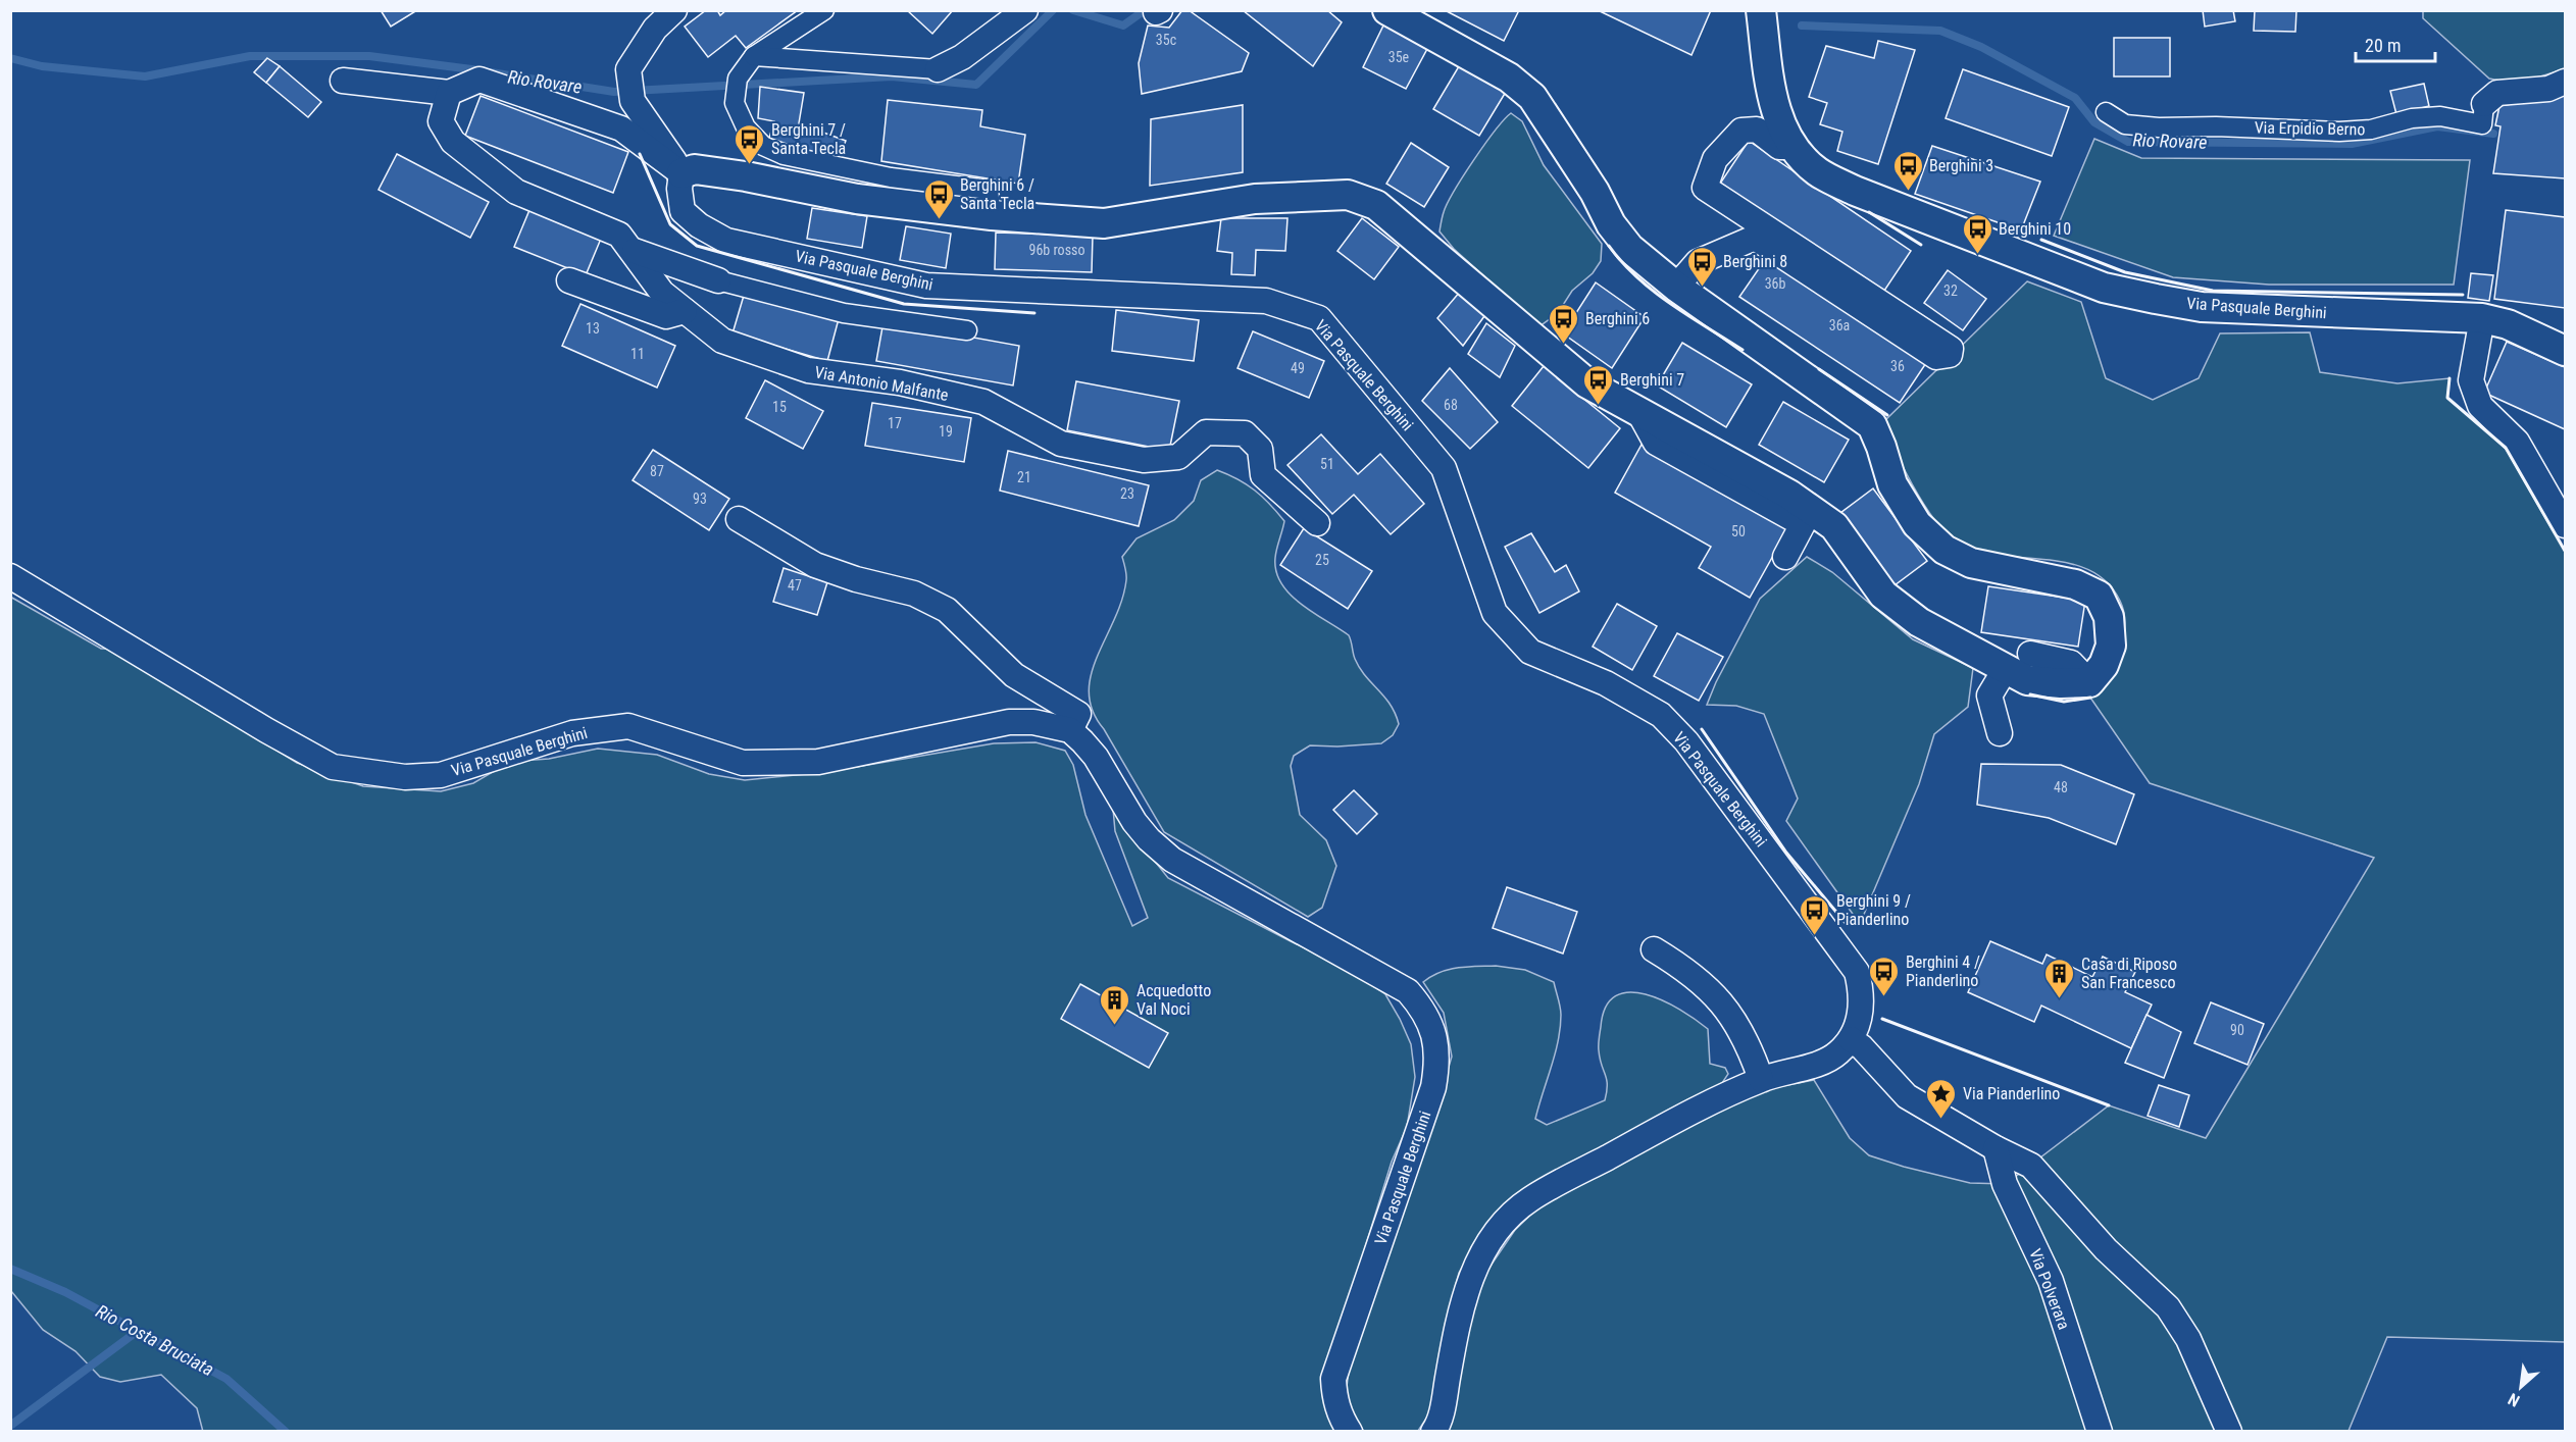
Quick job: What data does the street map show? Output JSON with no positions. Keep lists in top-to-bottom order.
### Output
{
  "streets": {
    "street": [
      "Via Erpidio Berno",
      "Via Pasquale Berghini",
      "Via Antonio Malfante",
      "Via Polverara"
    ]
  },
  "water": ["Rio Rovare", "Rio Costa Bruciata"],
  "places": {
    "bus stop": [
      "Berghini 7 / Santa Tecla",
      "Berghini 3",
      "Berghini 6 / Santa Tecla",
      "Berghini 10",
      "Berghini 8",
      "Berghini 6",
      "Berghini 7",
      "Berghini 9 / Pianderlino",
      "Berghini 4 / Pianderlino"
    ],
    "building": ["Casa di Riposo San Francesco", "Acquedotto Val Noci"],
    "place": ["Via Pianderlino"]
  },
  "house_numbers": [
    "35c",
    "35e",
    "96b rosso",
    "36b",
    "32",
    "36a",
    "13",
    "11",
    "36",
    "49",
    "68",
    "15",
    "17",
    "19",
    "51",
    "87",
    "21",
    "23",
    "93",
    "50",
    "25",
    "47",
    "48",
    "90"
  ],
  "scale_bar": "20 m",
  "north": "bottom left"
}
